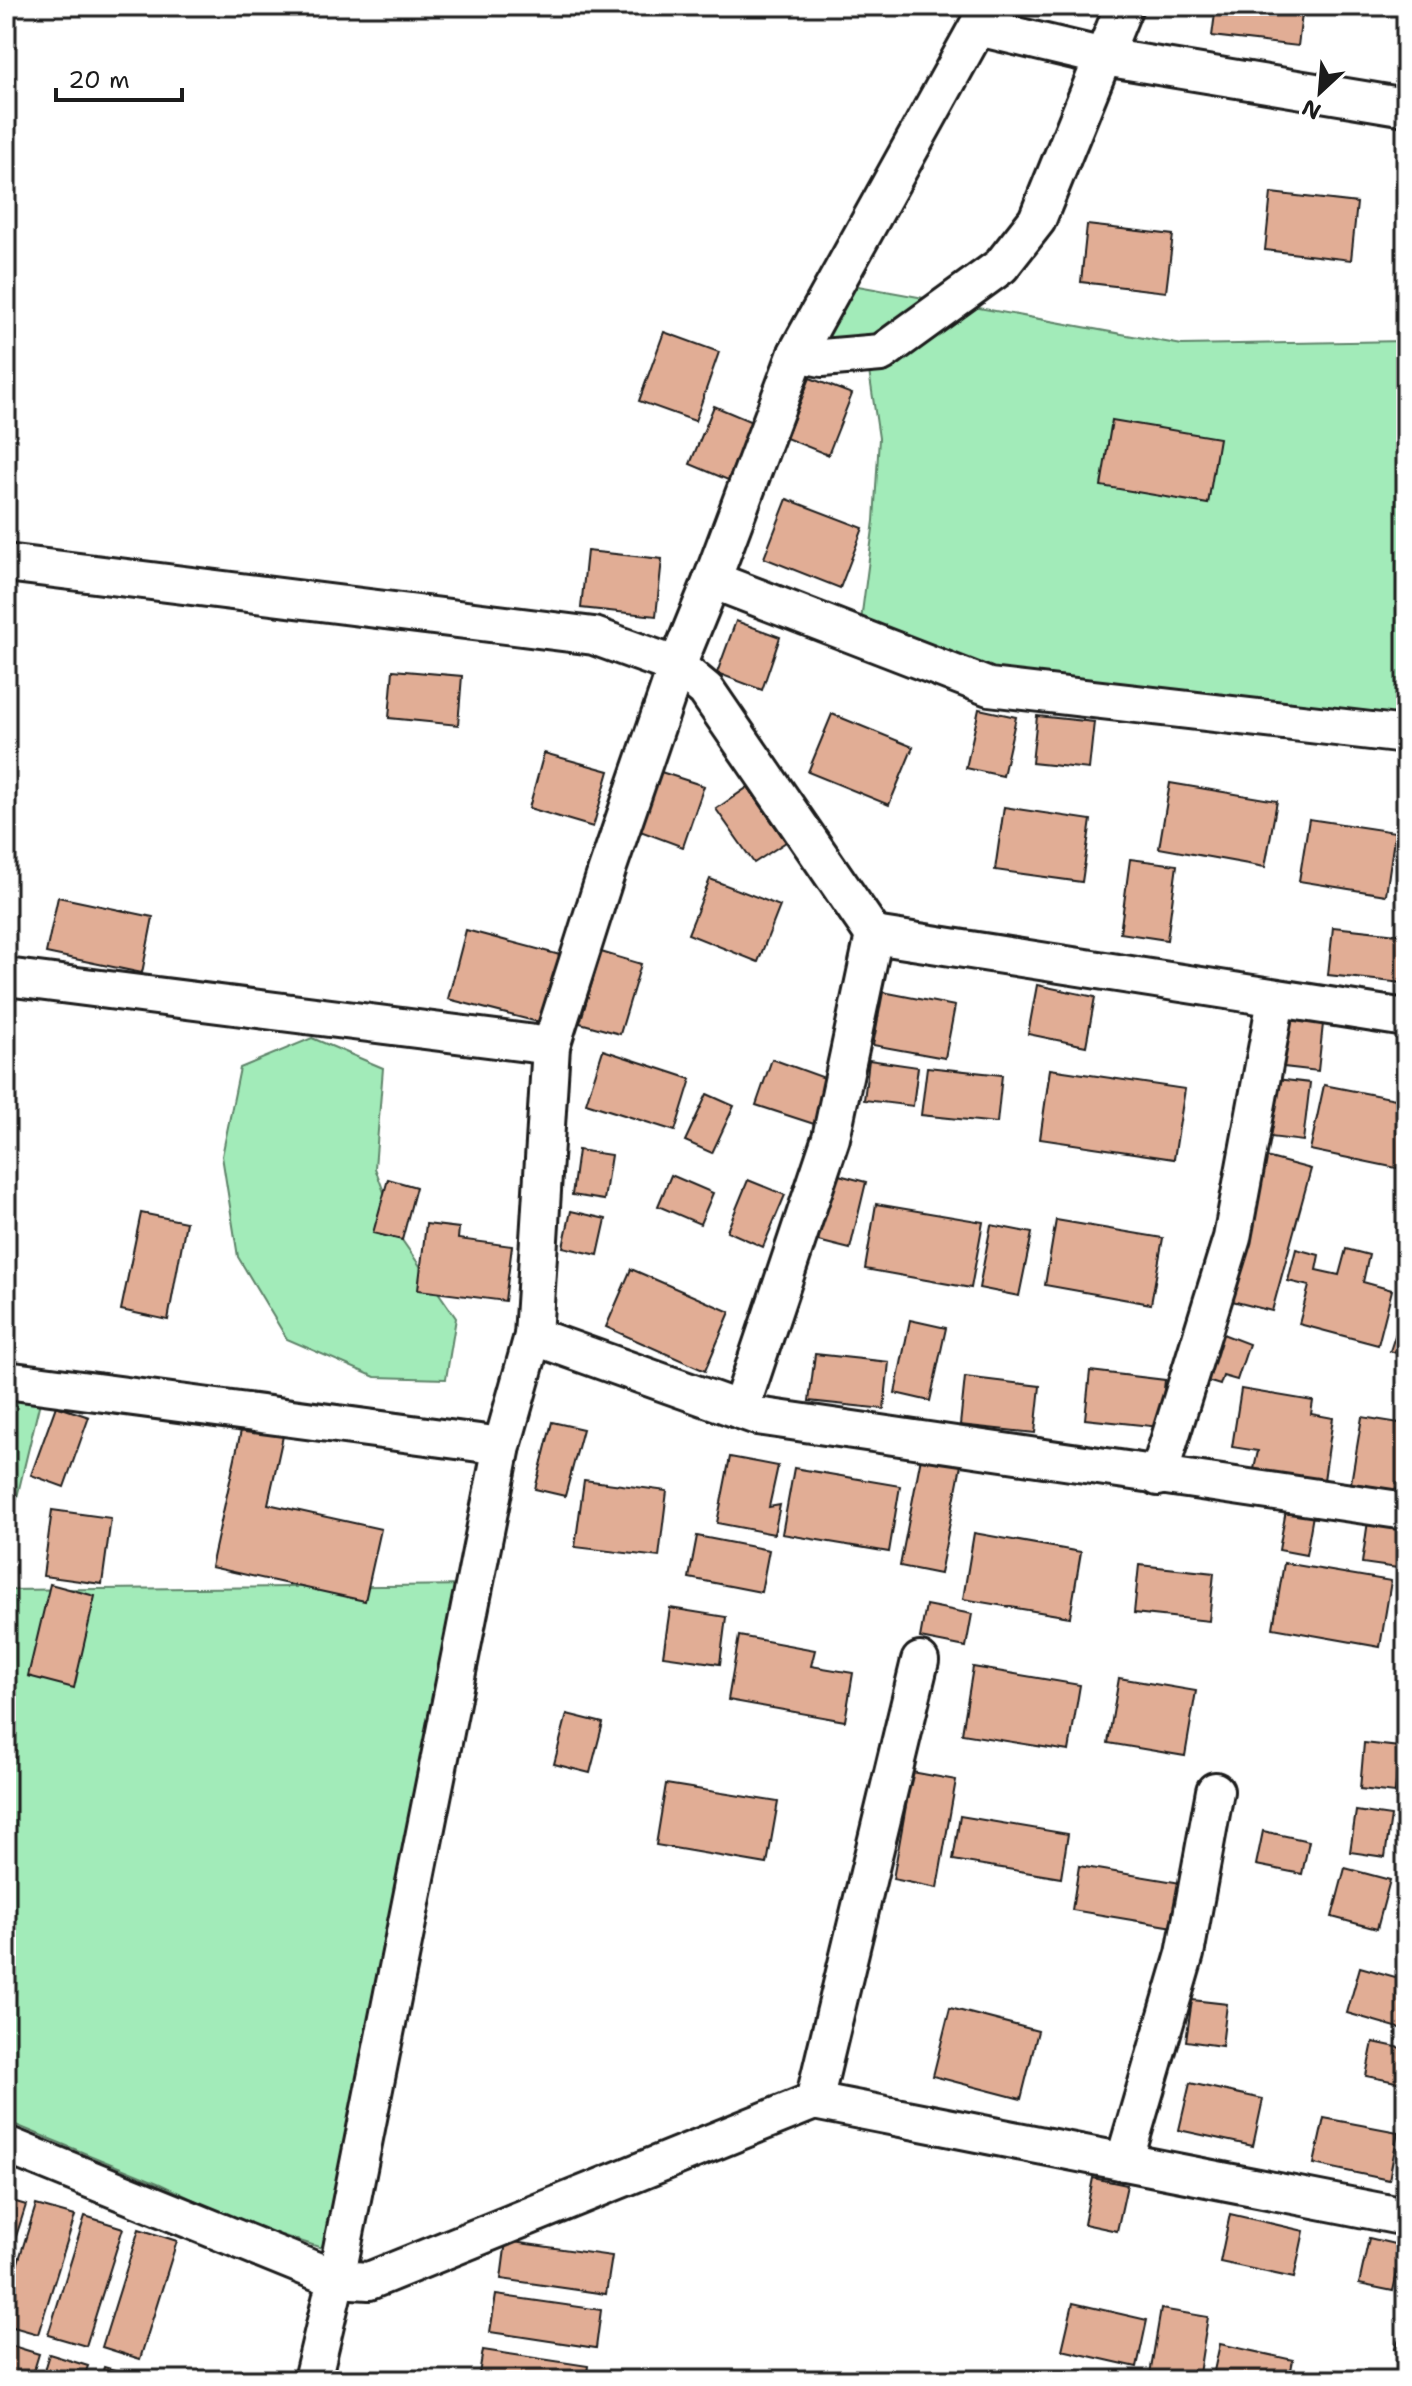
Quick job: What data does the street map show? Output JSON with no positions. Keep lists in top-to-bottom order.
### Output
{
  "scale_bar": "20 m",
  "north": "bottom left"
}
